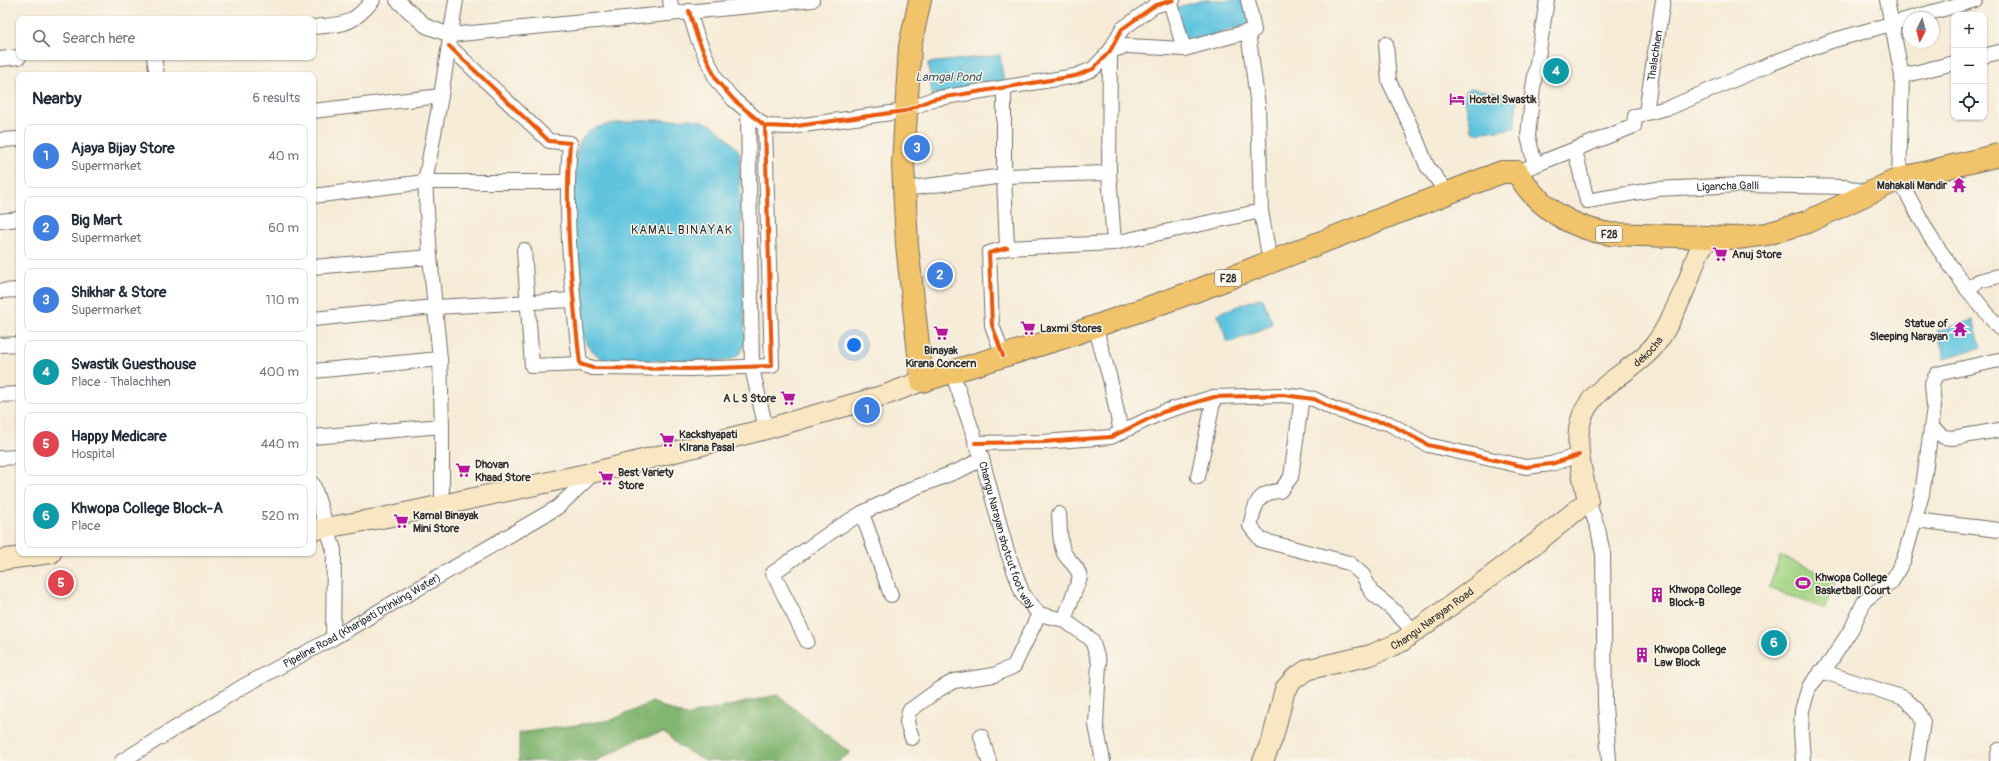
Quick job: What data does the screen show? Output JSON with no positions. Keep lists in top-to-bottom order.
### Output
{
  "streets": {
    "main road": ["F28", "dekocha", "Changu Narayan Road"],
    "street": [
      "Thalachhen",
      "Ligancha Galli",
      "Changu Narayan shotcut foot way",
      "Pipeline Road (Kharipati Drinking Water)"
    ]
  },
  "crossings": [
    ["Ligancha Galli", "F28"],
    ["F28", "dekocha"],
    ["F28", "Changu Narayan shotcut foot way"],
    ["F28", "Pipeline Road (Kharipati Drinking Water)"]
  ],
  "districts": ["KAMAL BINAYAK"],
  "water": ["Lamgal Pond"],
  "places": {
    "hotel": ["Hostel Swastik"],
    "temple": ["Mahakali Mandir", "Statue of Sleeping Narayan"],
    "supermarket": [
      "Anuj Store",
      "Laxmi Stores",
      "Binayak Kirana Concern",
      "A L S Store",
      "Kackshyapati KIrana Pasal",
      "Dhovan Khaad Store",
      "Best Variety Store",
      "Kamal Binayak Mini Store"
    ],
    "sports": ["Khwopa College Basketball Court"],
    "building": ["Khwopa College Block-B", "Khwopa College Law Block"]
  },
  "north": "bottom",
  "page": {
    "map_buttons": ["+", "−"],
    "search": "Search here",
    "pins": [
      "4",
      "3",
      "2",
      "1",
      "5",
      "6"
    ],
    "heading": ["Nearby", "6 results"],
    "list": [
      {
        "mark": "1",
        "name": "Ajaya Bijay Store",
        "note": "Supermarket",
        "value": "40 m"
      },
      {
        "mark": "2",
        "name": "Big Mart",
        "note": "Supermarket",
        "value": "60 m"
      },
      {
        "mark": "3",
        "name": "Shikhar & Store",
        "note": "Supermarket",
        "value": "110 m"
      },
      {
        "mark": "4",
        "name": "Swastik Guesthouse",
        "note": "Place · Thalachhen",
        "value": "400 m"
      },
      {
        "mark": "5",
        "name": "Happy Medicare",
        "note": "Hospital",
        "value": "440 m"
      },
      {
        "mark": "6",
        "name": "Khwopa College Block-A",
        "note": "Place",
        "value": "520 m"
      }
    ]
  }
}
